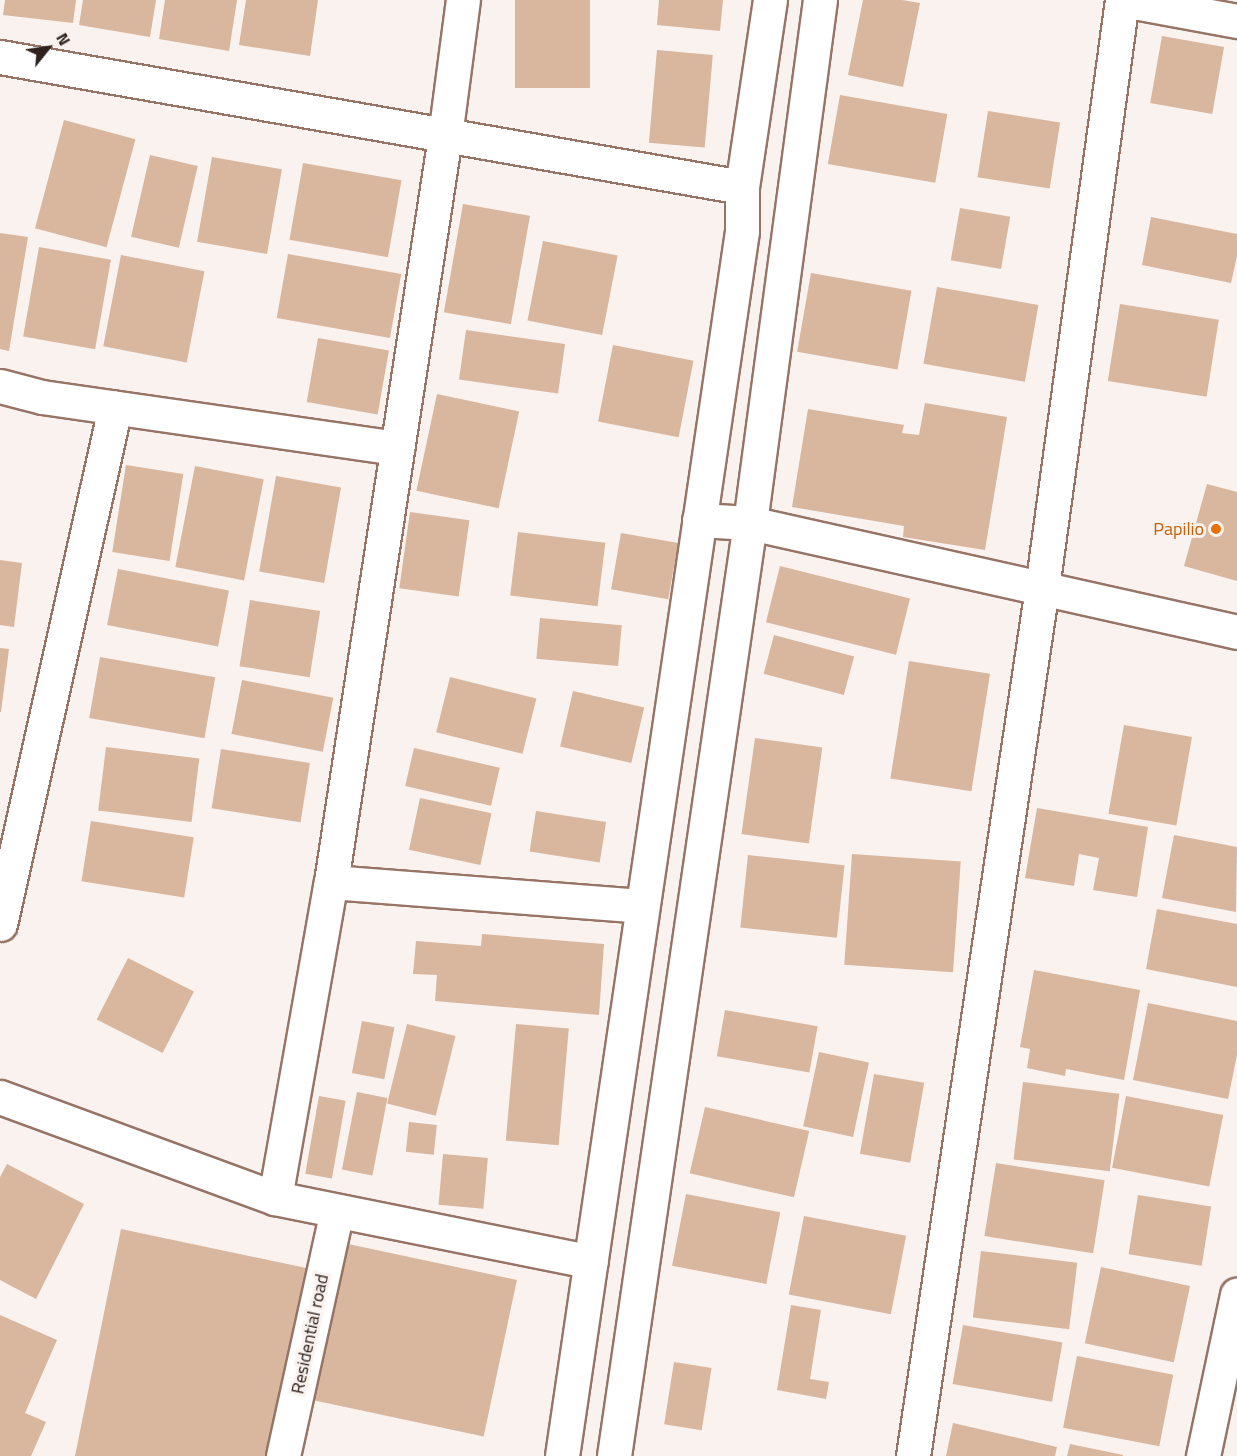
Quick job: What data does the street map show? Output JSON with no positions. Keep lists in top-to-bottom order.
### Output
{
  "streets": {
    "street": ["Residential road"]
  },
  "places": ["Papilio"],
  "north": "top right"
}
